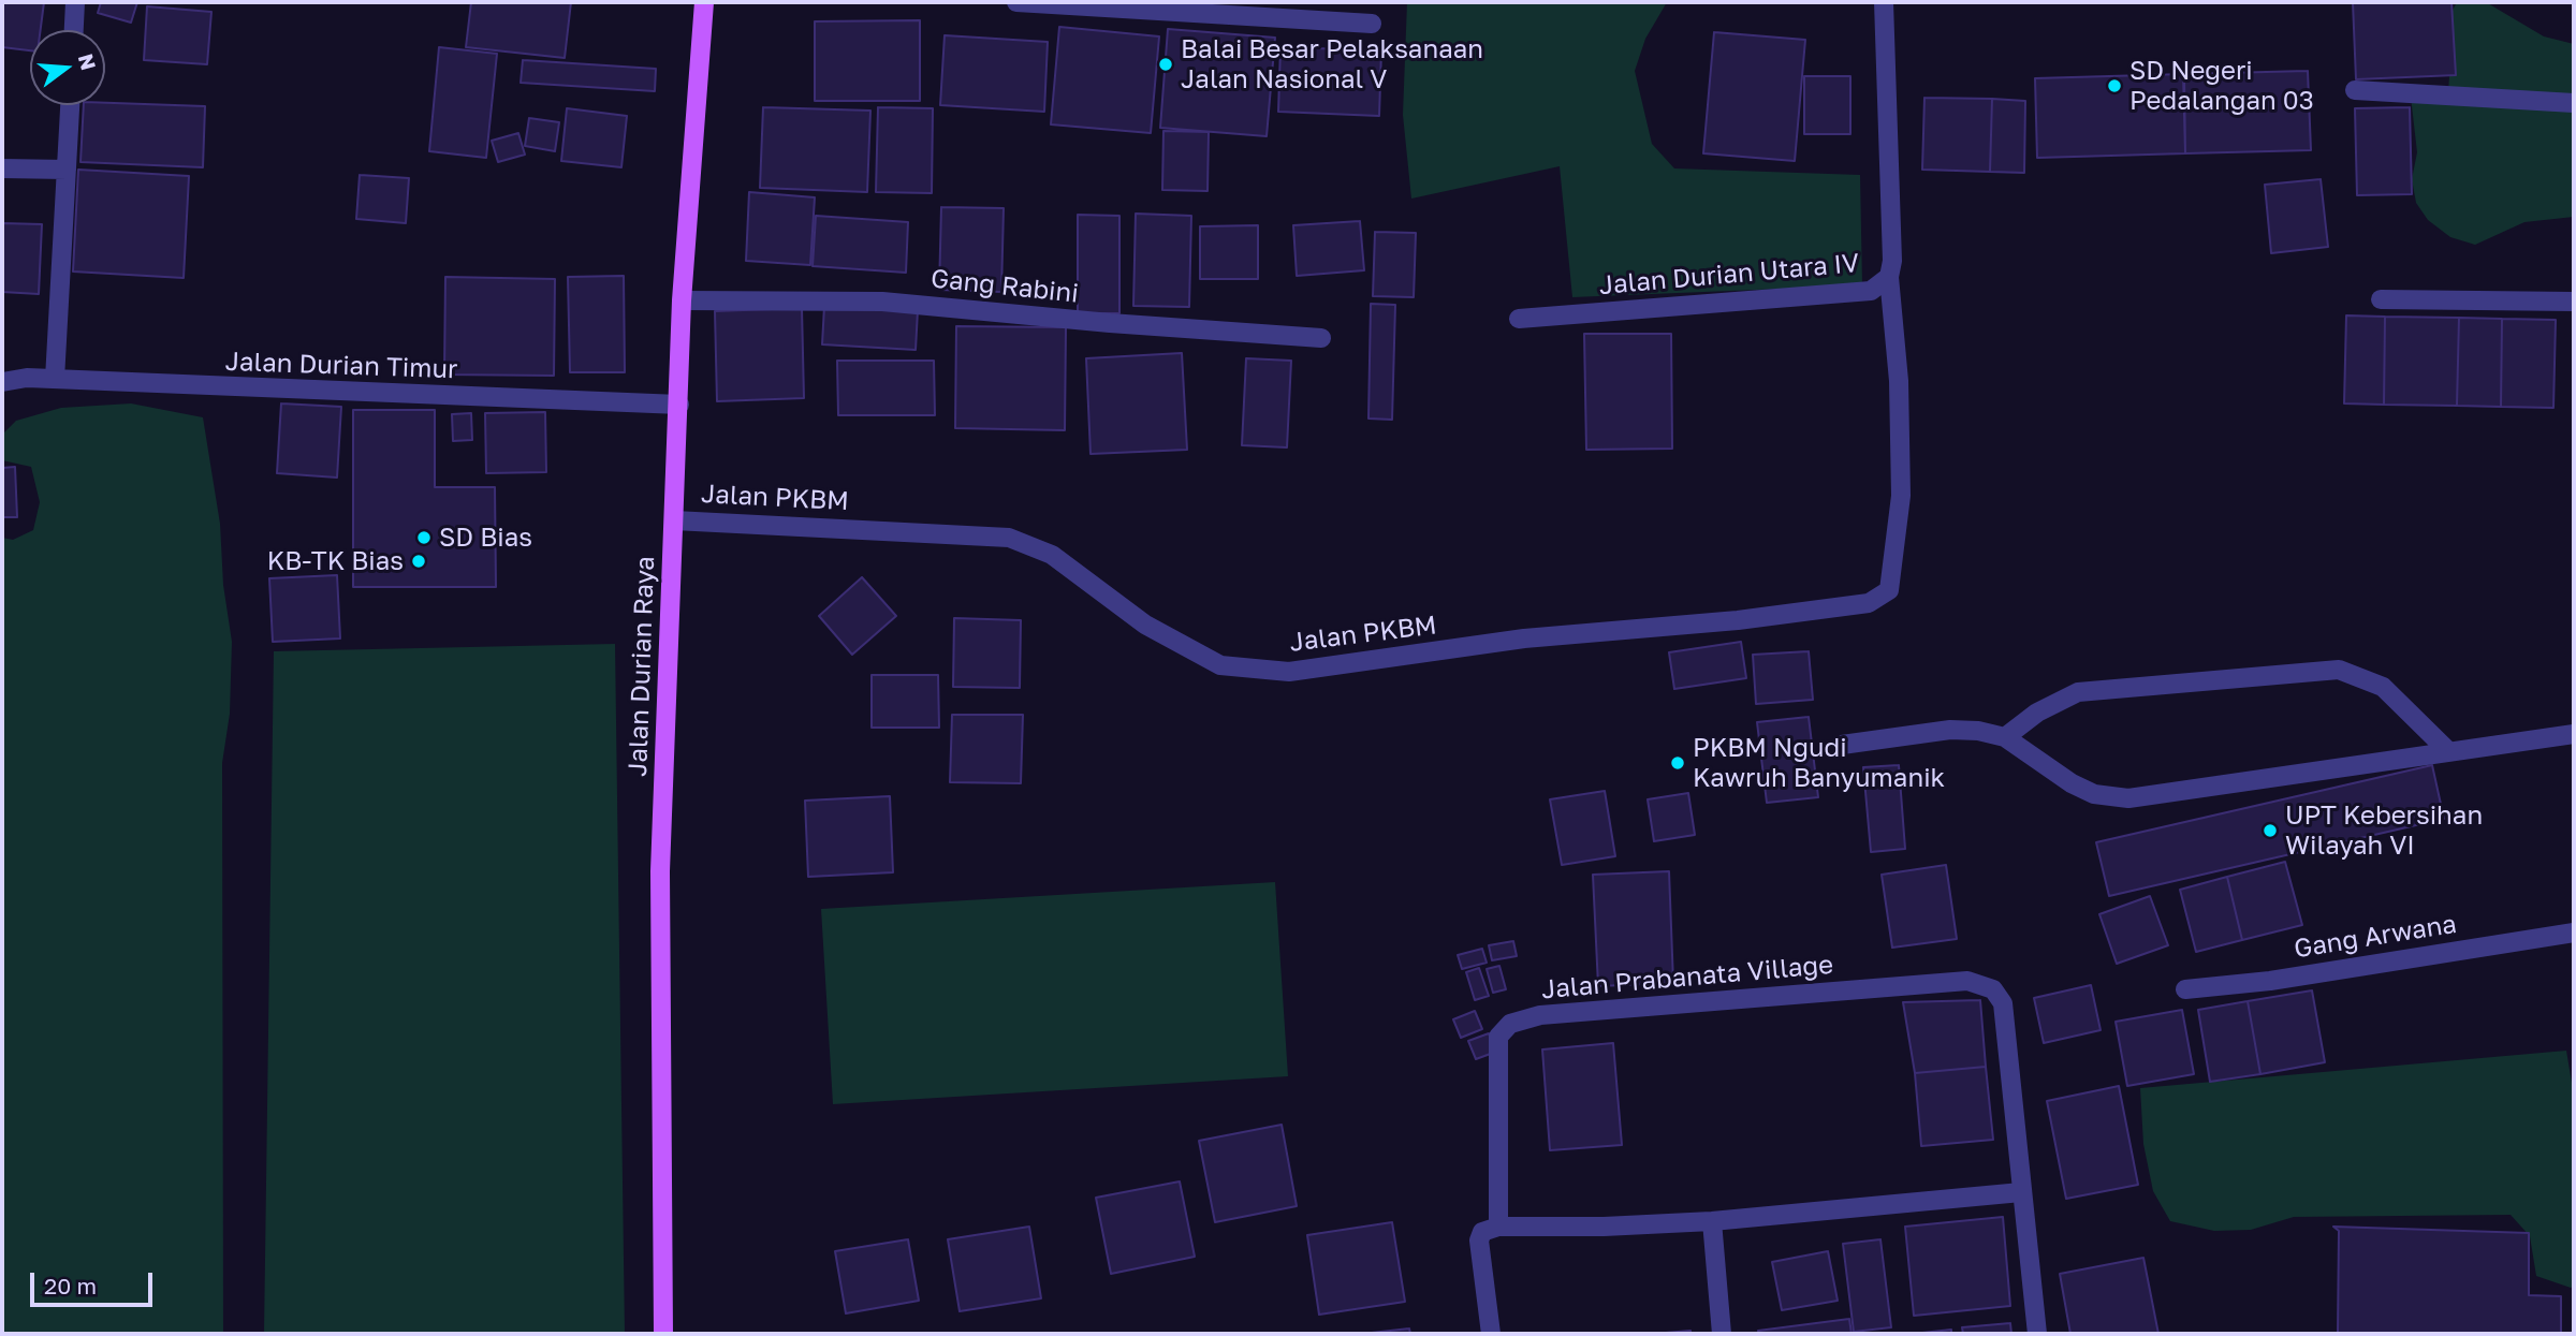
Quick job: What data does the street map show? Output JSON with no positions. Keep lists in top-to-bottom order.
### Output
{
  "streets": {
    "main road": ["Jalan Durian Raya"],
    "street": [
      "Jalan Durian Utara IV",
      "Gang Rabini",
      "Jalan Durian Timur",
      "Jalan PKBM",
      "Gang Arwana",
      "Jalan Prabanata Village"
    ]
  },
  "crossings": [
    ["Jalan Durian Utara IV", "Jalan PKBM"],
    ["Gang Rabini", "Jalan Durian Raya"],
    ["Jalan Durian Timur", "Jalan Durian Raya"],
    ["Jalan PKBM", "Jalan Durian Raya"]
  ],
  "places": [
    "Balai Besar Pelaksanaan Jalan Nasional V",
    "SD Negeri Pedalangan 03",
    "SD Bias",
    "KB-TK Bias",
    "PKBM Ngudi Kawruh Banyumanik",
    "UPT Kebersihan Wilayah VI"
  ],
  "scale_bar": "20 m",
  "north": "right"
}
